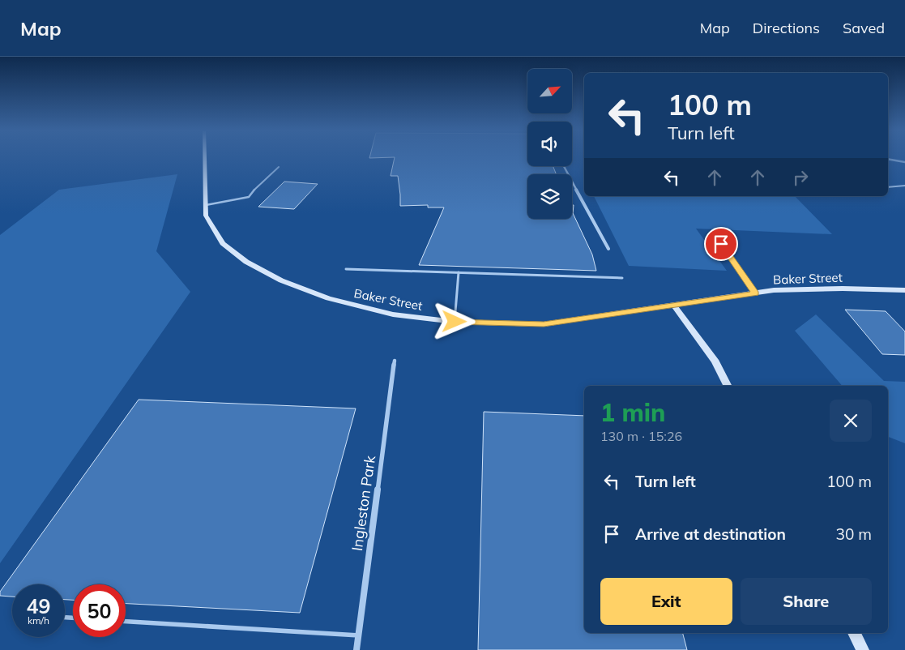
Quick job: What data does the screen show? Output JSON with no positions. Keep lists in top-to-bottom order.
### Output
{
  "streets": {
    "main road": ["Baker Street"],
    "street": ["Ingleston Park"]
  },
  "north": "top right",
  "page": {
    "header": "Map",
    "nav": ["Map", "Directions", "Saved"],
    "turn": ["100 m", "Turn left"],
    "heading": ["1 min", "130 m · 15:26"],
    "list": [
      {
        "name": "Turn left",
        "value": "100 m"
      },
      {
        "name": "Arrive at destination",
        "value": "30 m"
      }
    ],
    "buttons": ["Exit", "Share"],
    "speed": "49 km/h",
    "limit": "50"
  }
}
